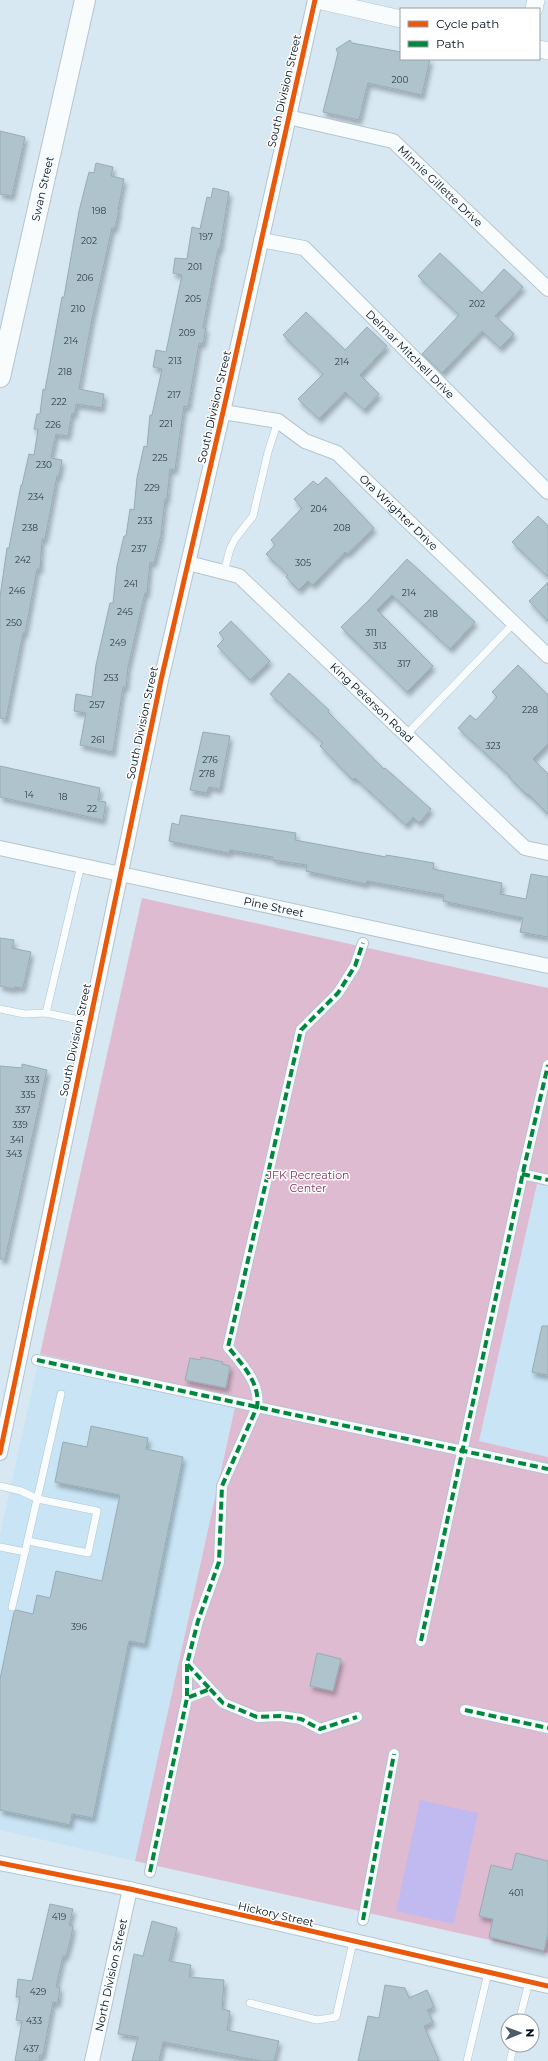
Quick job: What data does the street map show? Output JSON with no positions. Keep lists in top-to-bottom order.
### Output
{
  "streets": {
    "main road": ["Swan Street"],
    "street": [
      "South Division Street",
      "Minnie Gillette Drive",
      "Delmar Mitchell Drive",
      "Ora Wrighter Drive",
      "King Peterson Road",
      "Pine Street",
      "Hickory Street",
      "North Division Street"
    ]
  },
  "crossings": [
    ["South Division Street", "Minnie Gillette Drive"],
    ["South Division Street", "Delmar Mitchell Drive"],
    ["South Division Street", "Ora Wrighter Drive"],
    ["South Division Street", "King Peterson Road"],
    ["South Division Street", "Pine Street"],
    ["Hickory Street", "North Division Street"]
  ],
  "parks": ["JFK Recreation Center"],
  "house_numbers": [
    "200",
    "198",
    "197",
    "202",
    "201",
    "206",
    "205",
    "202",
    "210",
    "209",
    "214",
    "213",
    "214",
    "218",
    "217",
    "222",
    "221",
    "226",
    "225",
    "230",
    "229",
    "234",
    "204",
    "233",
    "238",
    "208",
    "237",
    "242",
    "305",
    "241",
    "246",
    "214",
    "245",
    "218",
    "250",
    "311",
    "249",
    "313",
    "317",
    "253",
    "257",
    "228",
    "261",
    "323",
    "276",
    "278",
    "14",
    "18",
    "22",
    "333",
    "335",
    "337",
    "339",
    "341",
    "343",
    "396",
    "401",
    "419",
    "429",
    "433",
    "437"
  ],
  "legend": ["Cycle path", "Path"],
  "north": "right"
}
